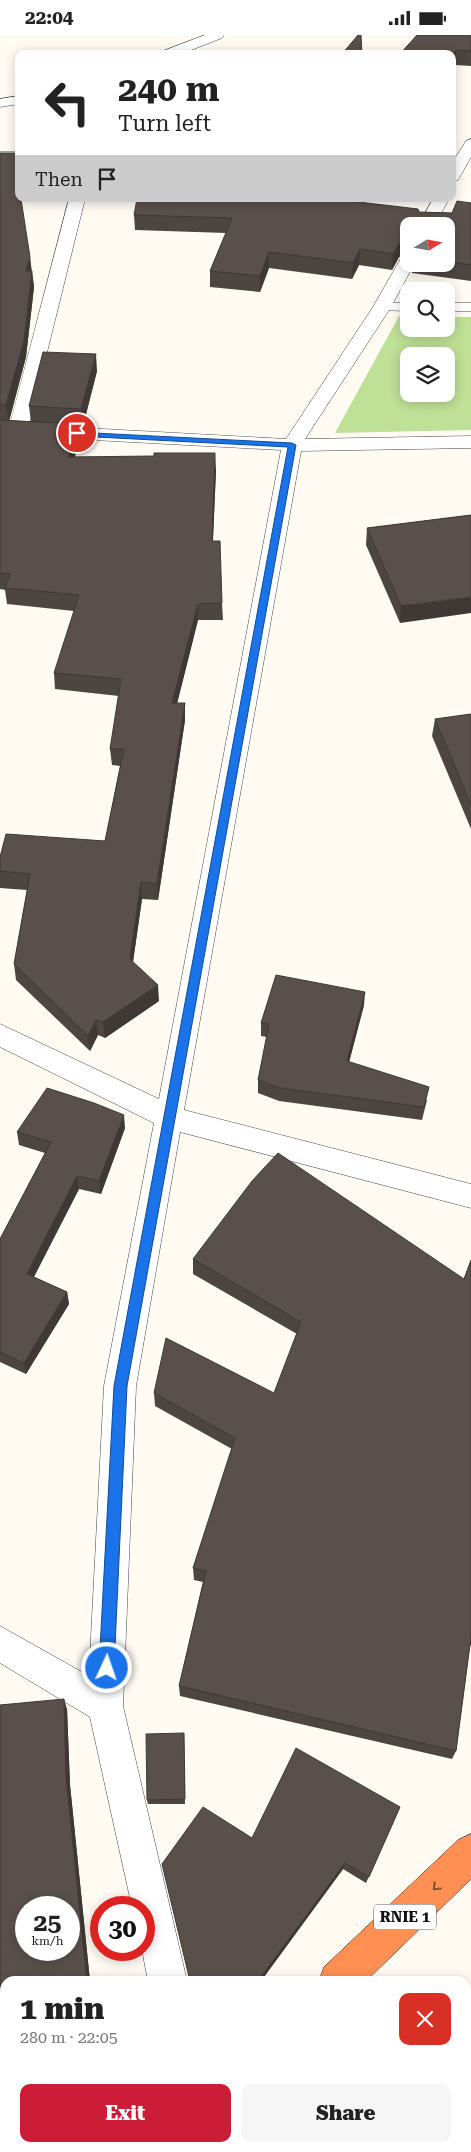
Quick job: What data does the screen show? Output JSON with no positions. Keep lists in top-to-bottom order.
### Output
{
  "streets": {
    "highway": ["RNIE 1"]
  },
  "north": "right",
  "page": {
    "status": "22:04",
    "turn": ["240 m", "Turn left"],
    "then": "Then",
    "speed": "25 km/h",
    "limit": "30",
    "heading": ["1 min", "280 m · 22:05"],
    "buttons": ["Exit", "Share"]
  }
}
